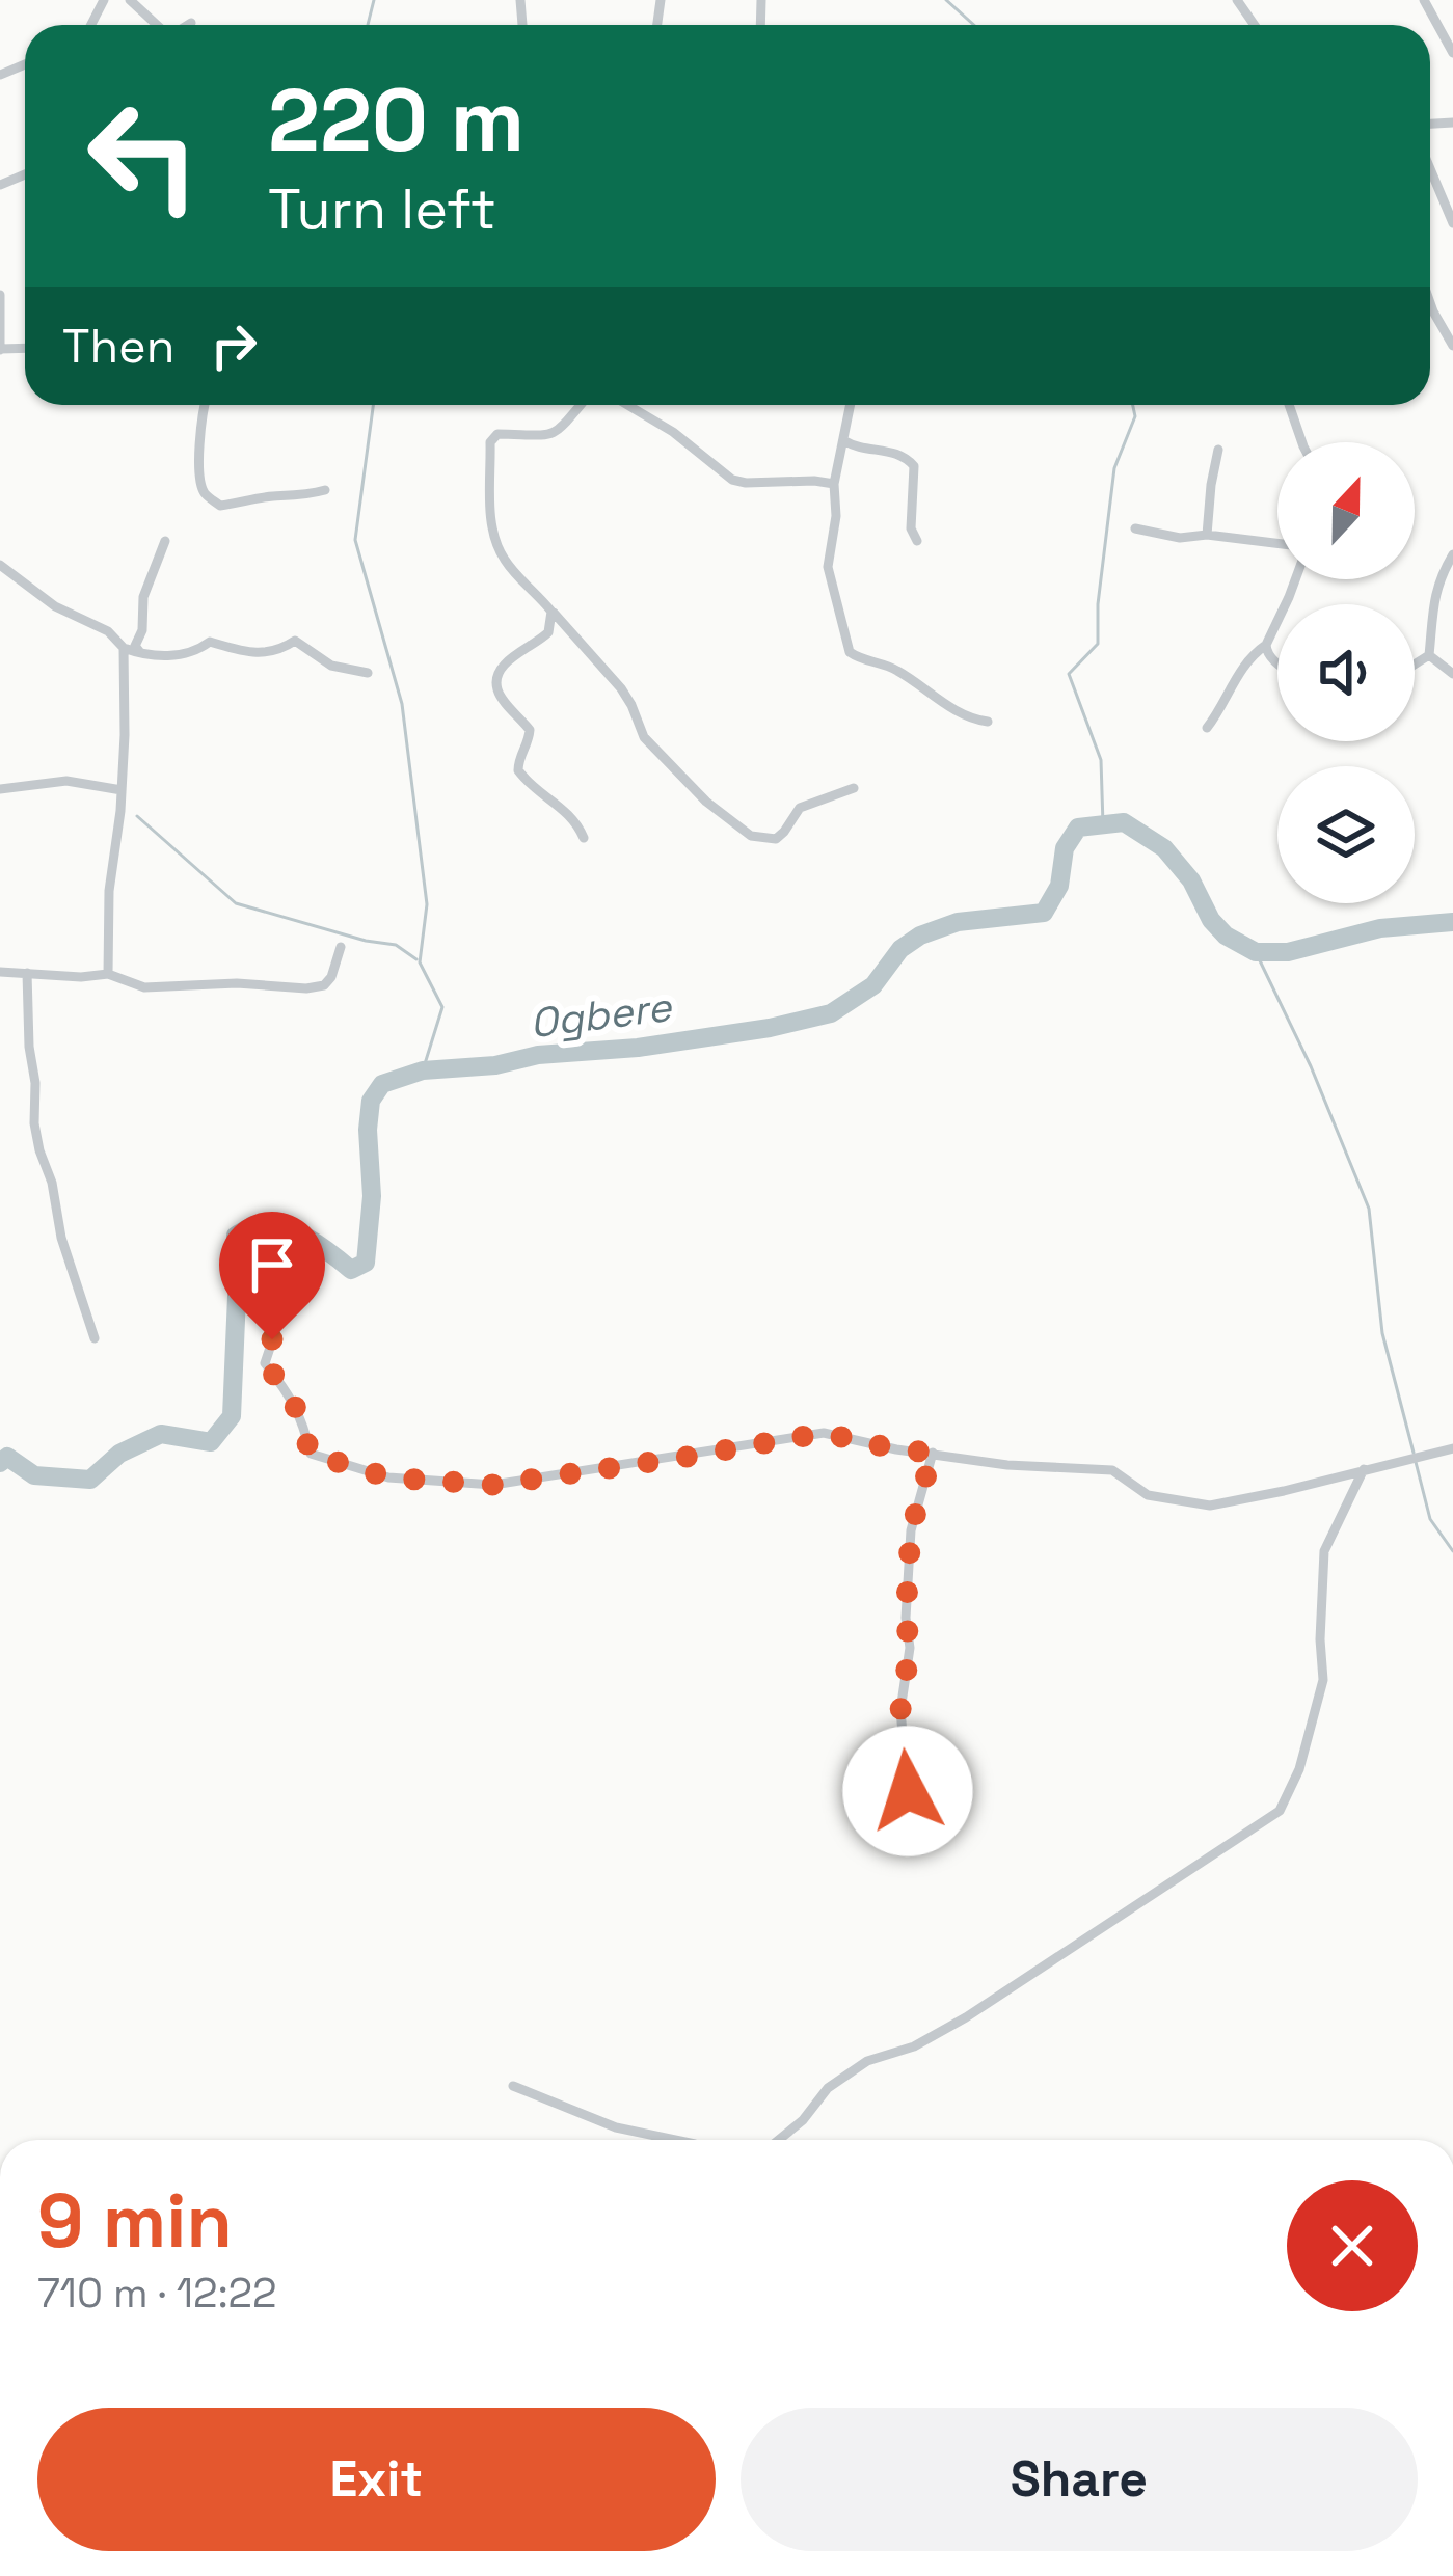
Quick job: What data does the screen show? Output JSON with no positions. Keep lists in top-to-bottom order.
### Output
{
  "water": ["Ogbere"],
  "north": "top",
  "page": {
    "turn": ["220 m", "Turn left"],
    "then": "Then",
    "heading": ["9 min", "710 m · 12:22"],
    "buttons": ["Exit", "Share"]
  }
}
